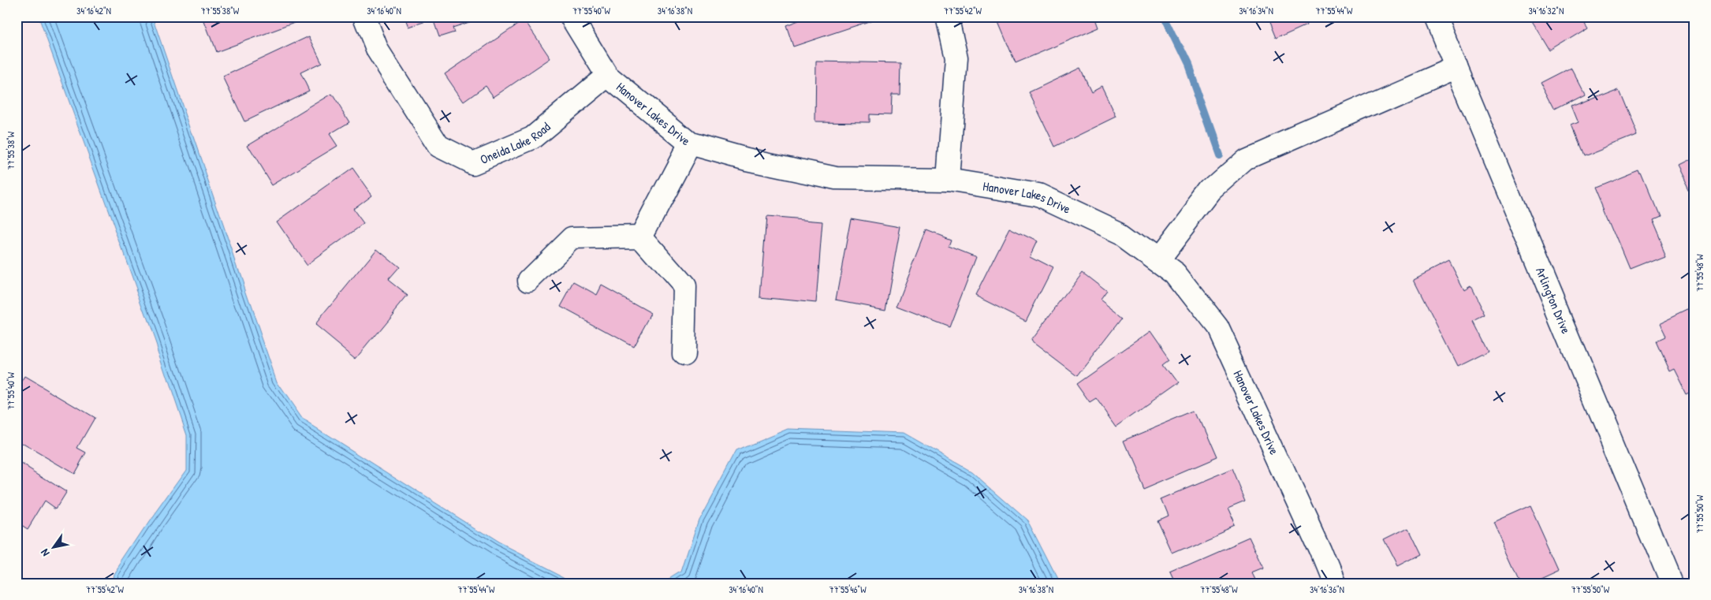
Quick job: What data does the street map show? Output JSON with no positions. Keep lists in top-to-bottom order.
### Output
{
  "streets": {
    "street": ["Hanover Lakes Drive", "Oneida Lake Road", "Arlington Drive"]
  },
  "crossings": [
    ["Hanover Lakes Drive", "Oneida Lake Road"]
  ],
  "north": "bottom left",
  "coordinates": [
    "34°16'42\"N",
    "77°55'38\"W",
    "34°16'40\"N",
    "77°55'40\"W",
    "34°16'38\"N",
    "77°55'42\"W",
    "34°16'34\"N",
    "77°55'44\"W",
    "34°16'32\"N",
    "77°55'48\"W",
    "77°55'50\"W",
    "77°55'46\"W",
    "34°16'36\"N"
  ]
}
